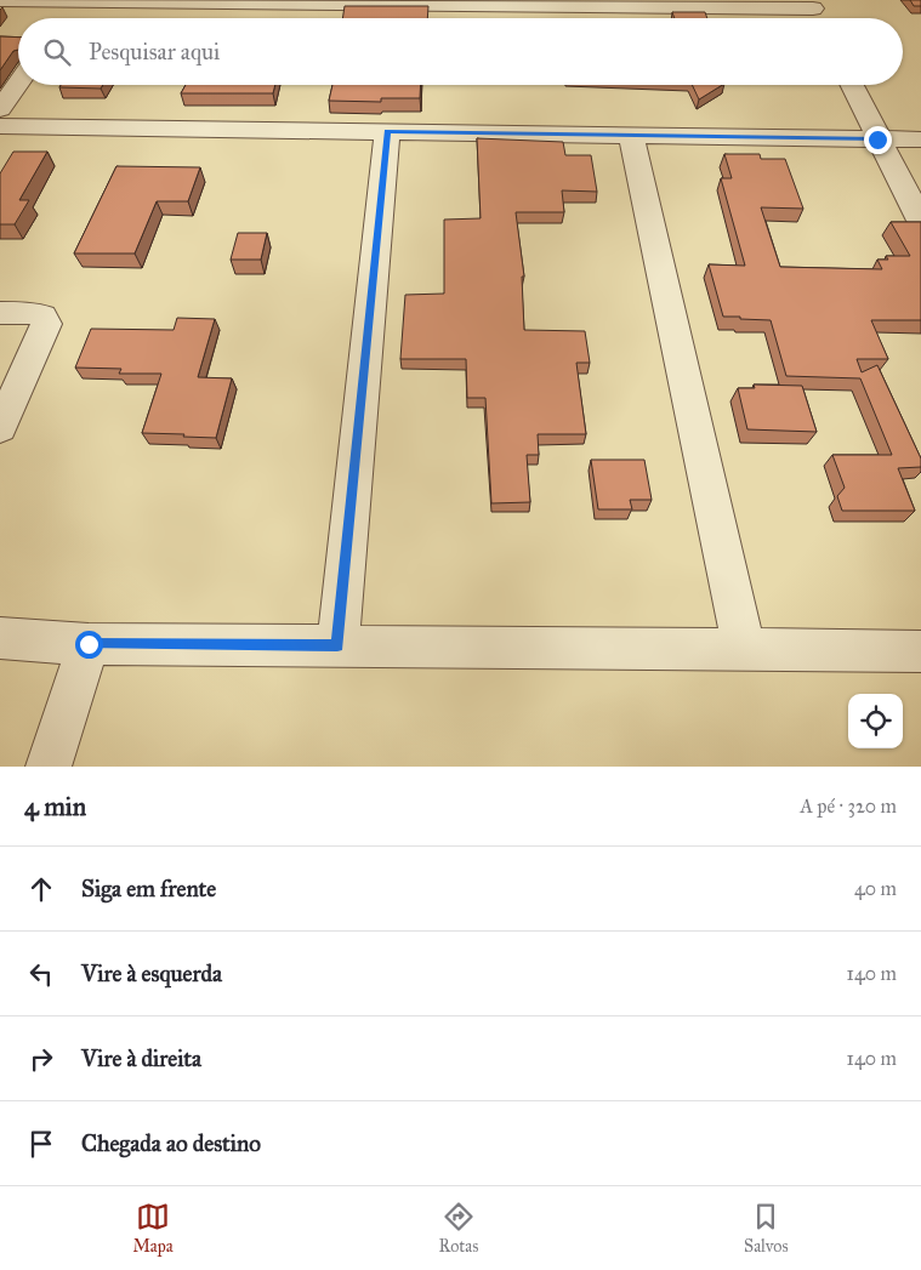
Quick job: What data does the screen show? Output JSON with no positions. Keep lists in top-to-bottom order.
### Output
{
  "page": {
    "search": "Pesquisar aqui",
    "heading": ["4 min", "A pé · 320 m"],
    "list": [
      ["Siga em frente", "40 m"],
      ["Vire à esquerda", "140 m"],
      ["Vire à direita", "140 m"],
      "Chegada ao destino"
    ],
    "nav": ["Mapa", "Rotas", "Salvos"]
  }
}
